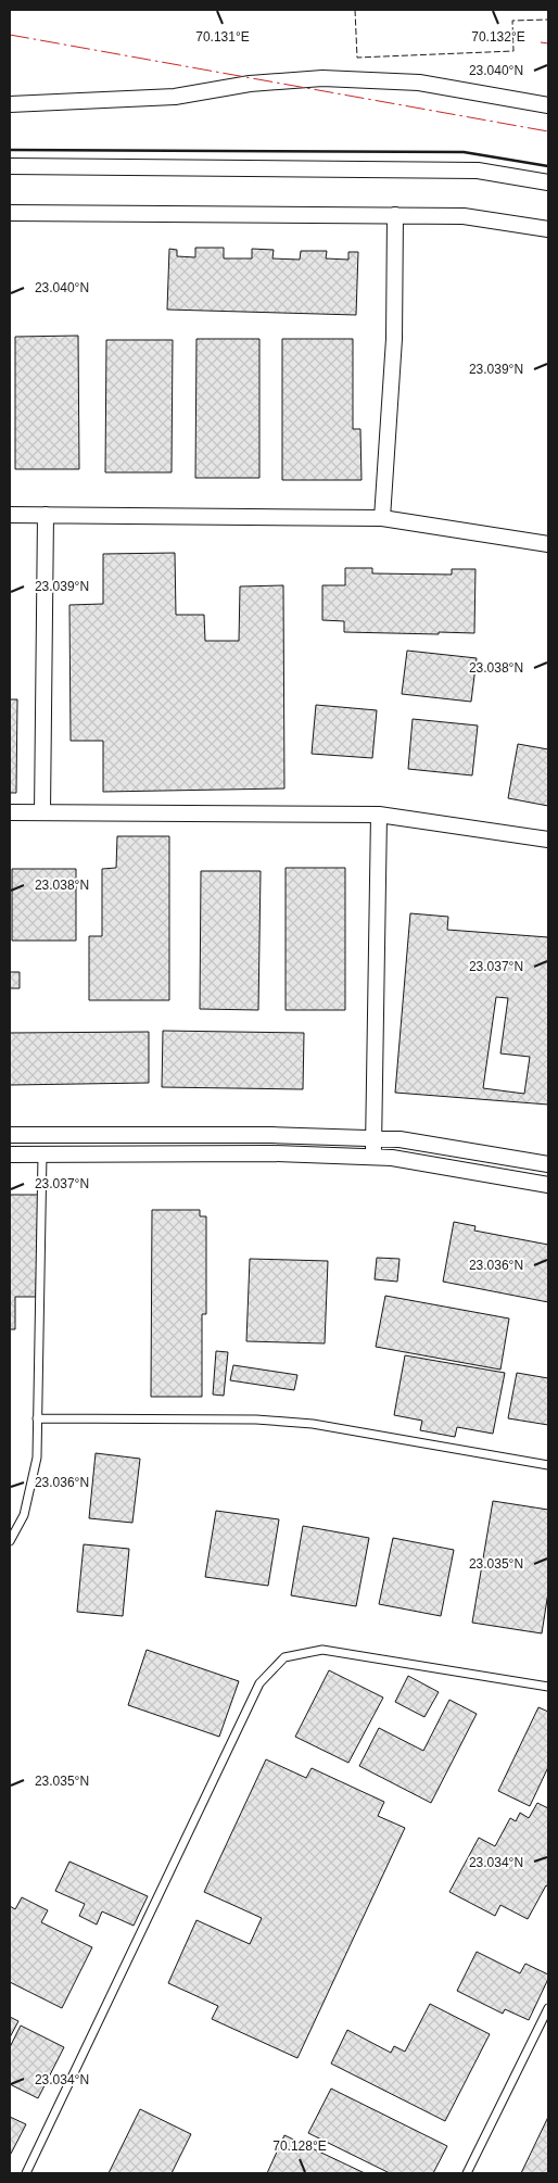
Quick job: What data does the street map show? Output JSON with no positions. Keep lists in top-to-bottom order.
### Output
{
  "coordinates": [
    "70.131°E",
    "70.132°E",
    "23.040°N",
    "23.039°N",
    "23.038°N",
    "23.037°N",
    "23.036°N",
    "23.035°N",
    "23.034°N",
    "70.128°E"
  ]
}
